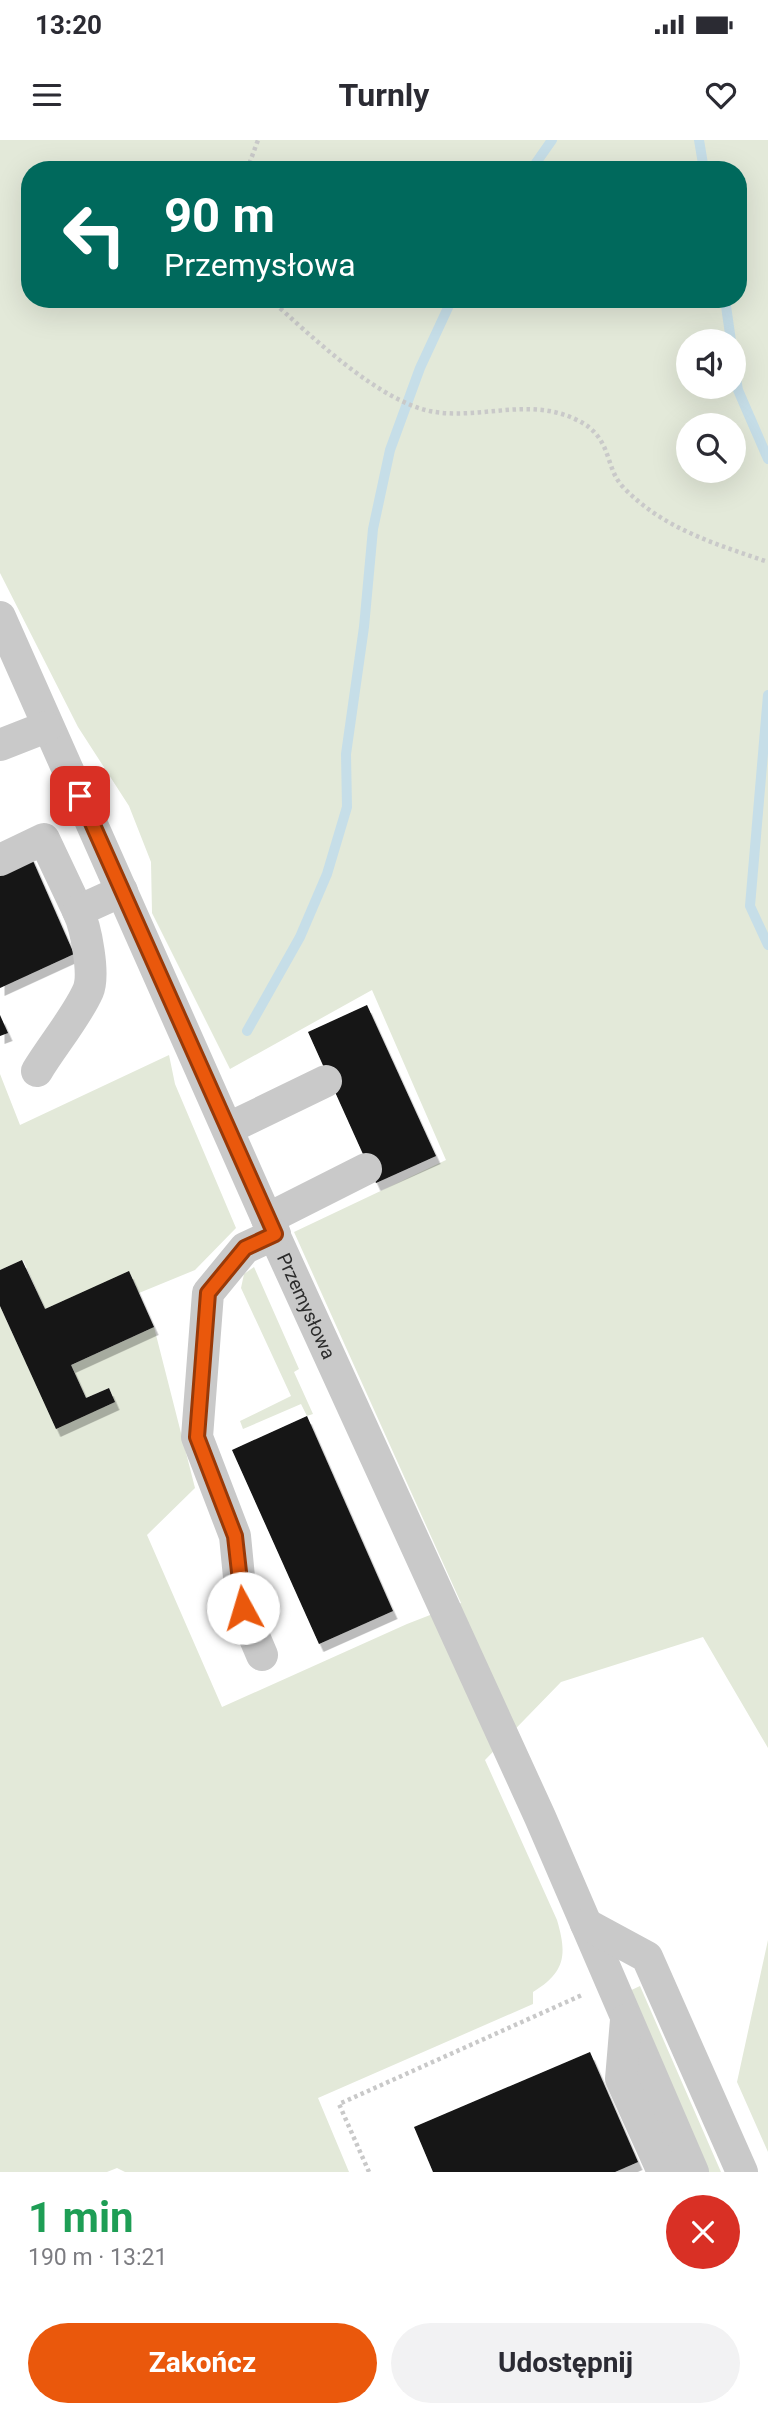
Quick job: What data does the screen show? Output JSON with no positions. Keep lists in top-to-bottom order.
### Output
{
  "streets": {
    "lane": ["Przemysłowa"]
  },
  "page": {
    "status": "13:20",
    "header": "Turnly",
    "turn": ["90 m", "Przemysłowa"],
    "heading": ["1 min", "190 m · 13:21"],
    "buttons": ["Zakończ", "Udostępnij"]
  }
}
